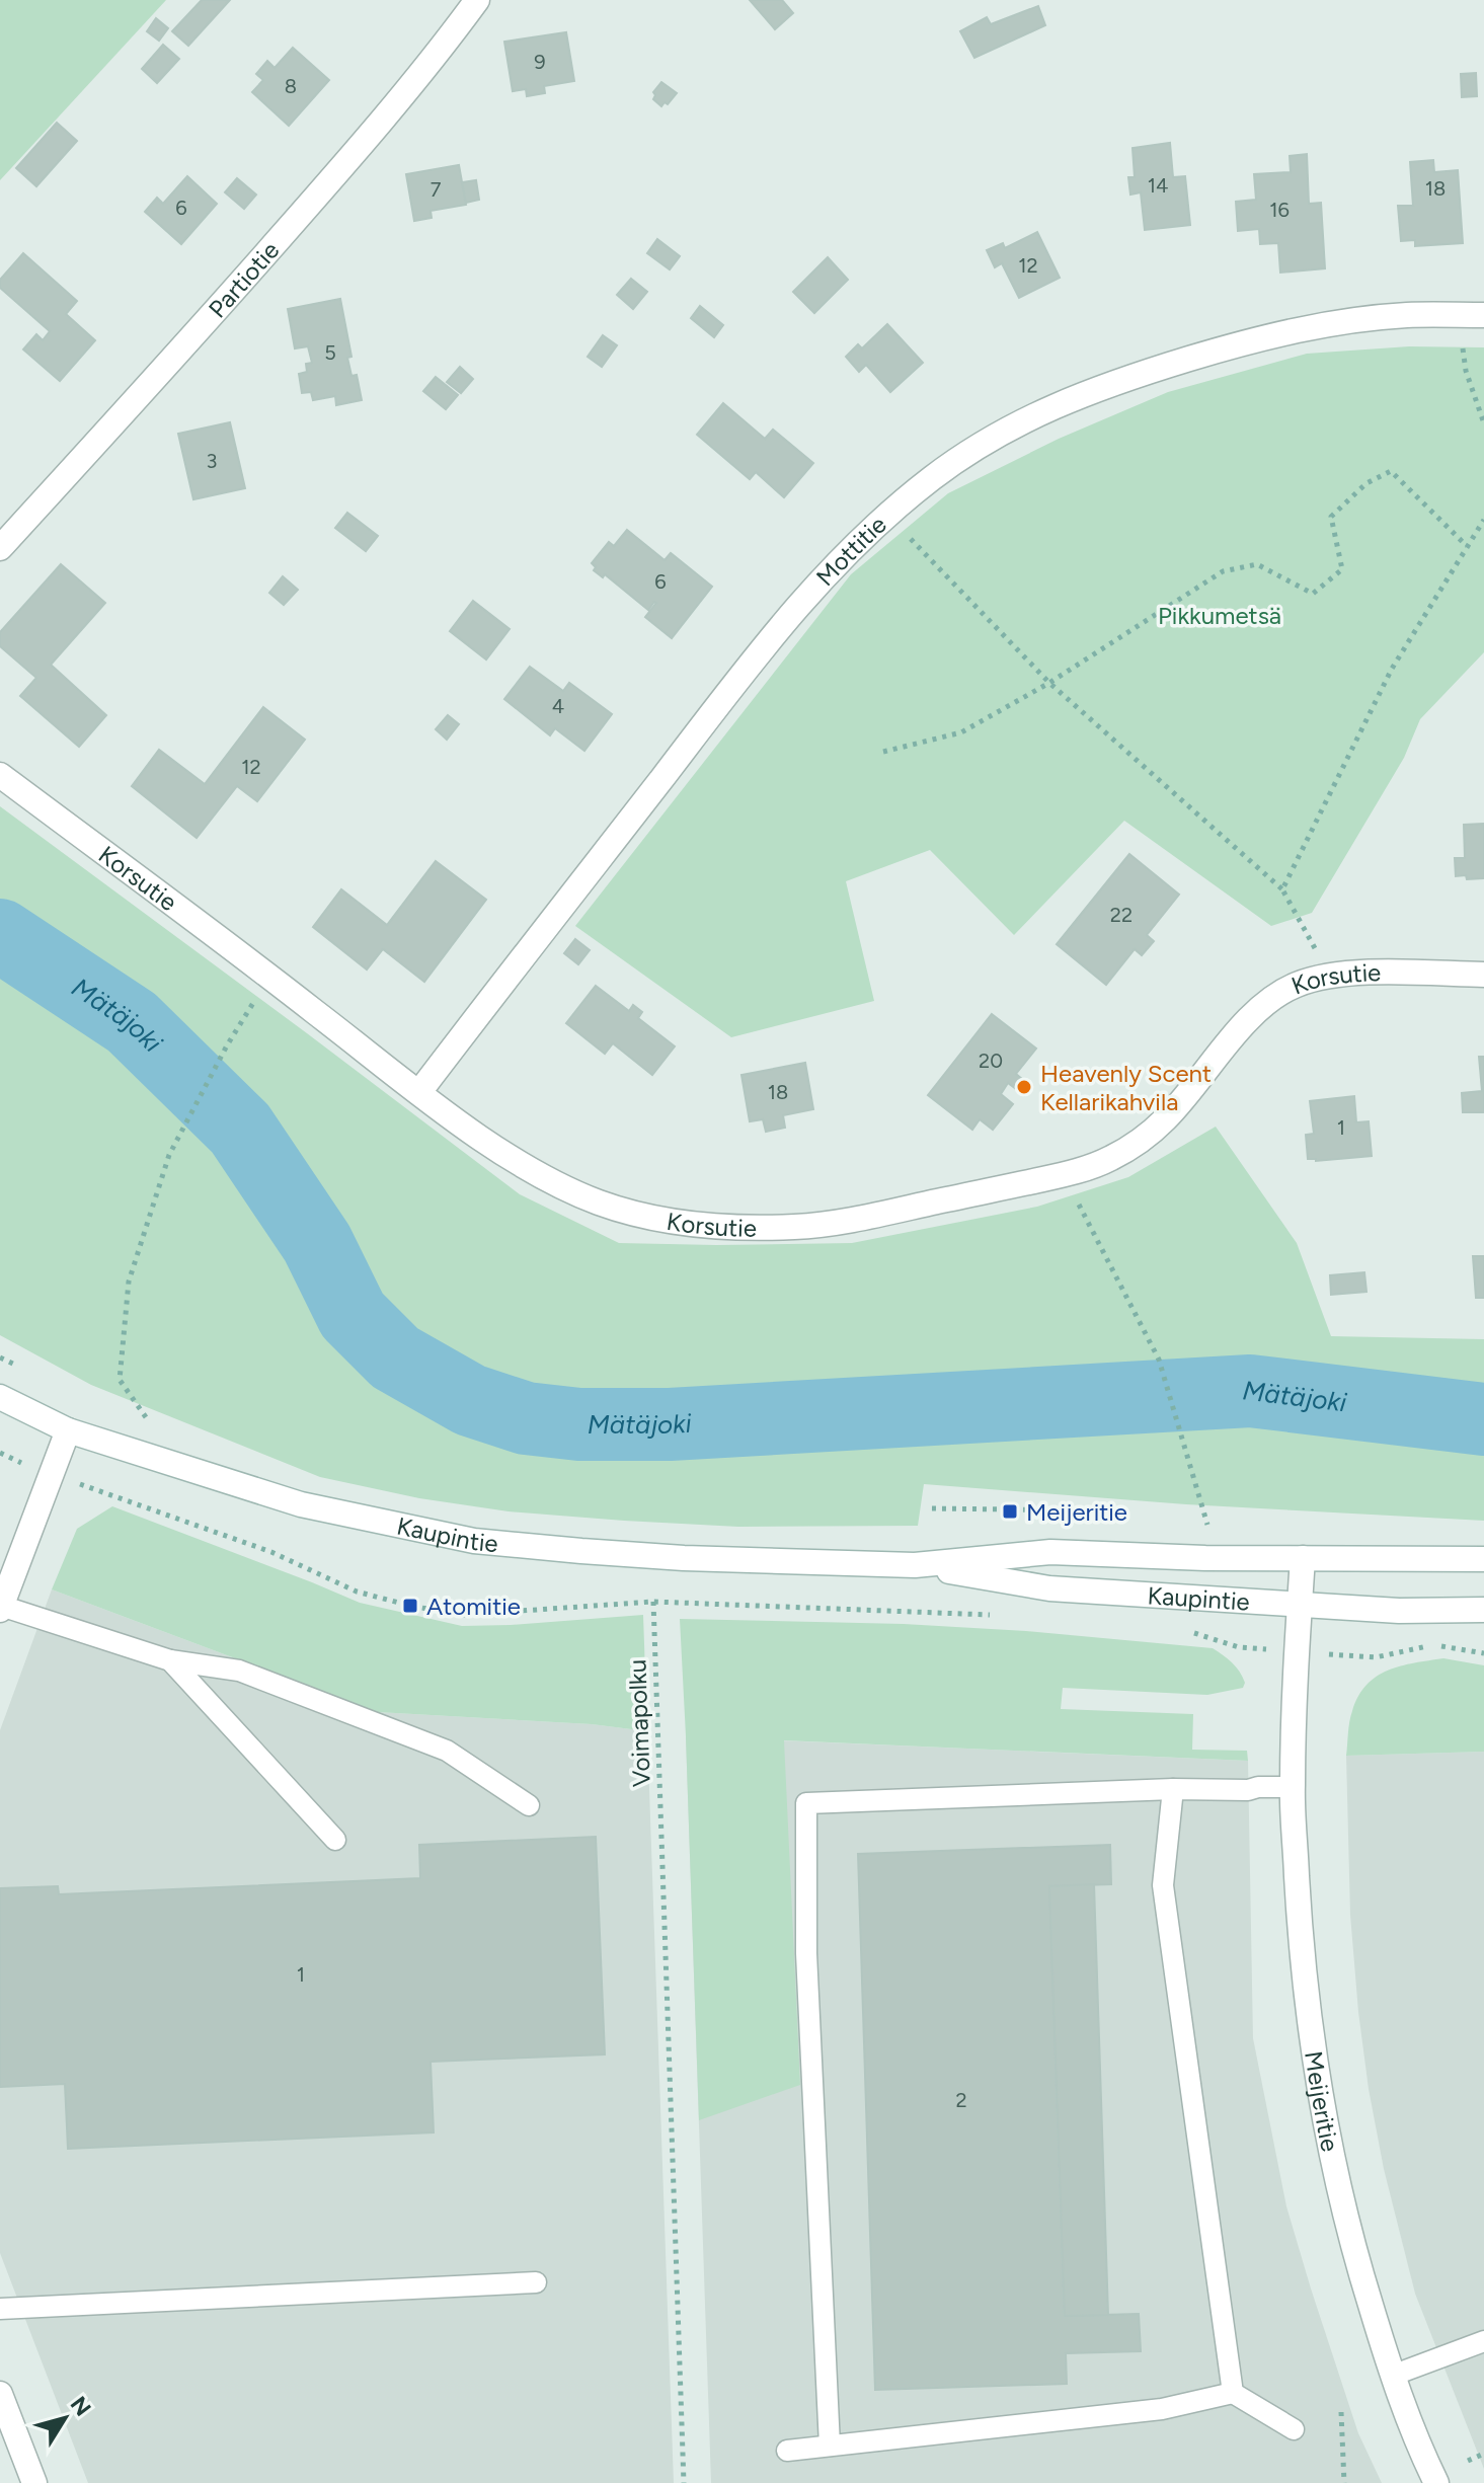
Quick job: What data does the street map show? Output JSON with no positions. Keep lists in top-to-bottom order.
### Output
{
  "streets": {
    "street": [
      "Partiotie",
      "Mottitie",
      "Korsutie",
      "Kaupintie",
      "Meijeritie"
    ],
    "path": ["Voimapolku"]
  },
  "crossings": [
    ["Mottitie", "Korsutie"],
    ["Kaupintie", "Meijeritie"]
  ],
  "water": ["Mätäjoki"],
  "parks": ["Pikkumetsä"],
  "places": {
    "other": ["Heavenly Scent Kellarikahvila"],
    "transit": ["Meijeritie", "Atomitie"]
  },
  "house_numbers": [
    "9",
    "8",
    "14",
    "18",
    "7",
    "6",
    "16",
    "12",
    "5",
    "3",
    "6",
    "4",
    "12",
    "22",
    "20",
    "18",
    "1",
    "1",
    "2"
  ],
  "north": "top right"
}
